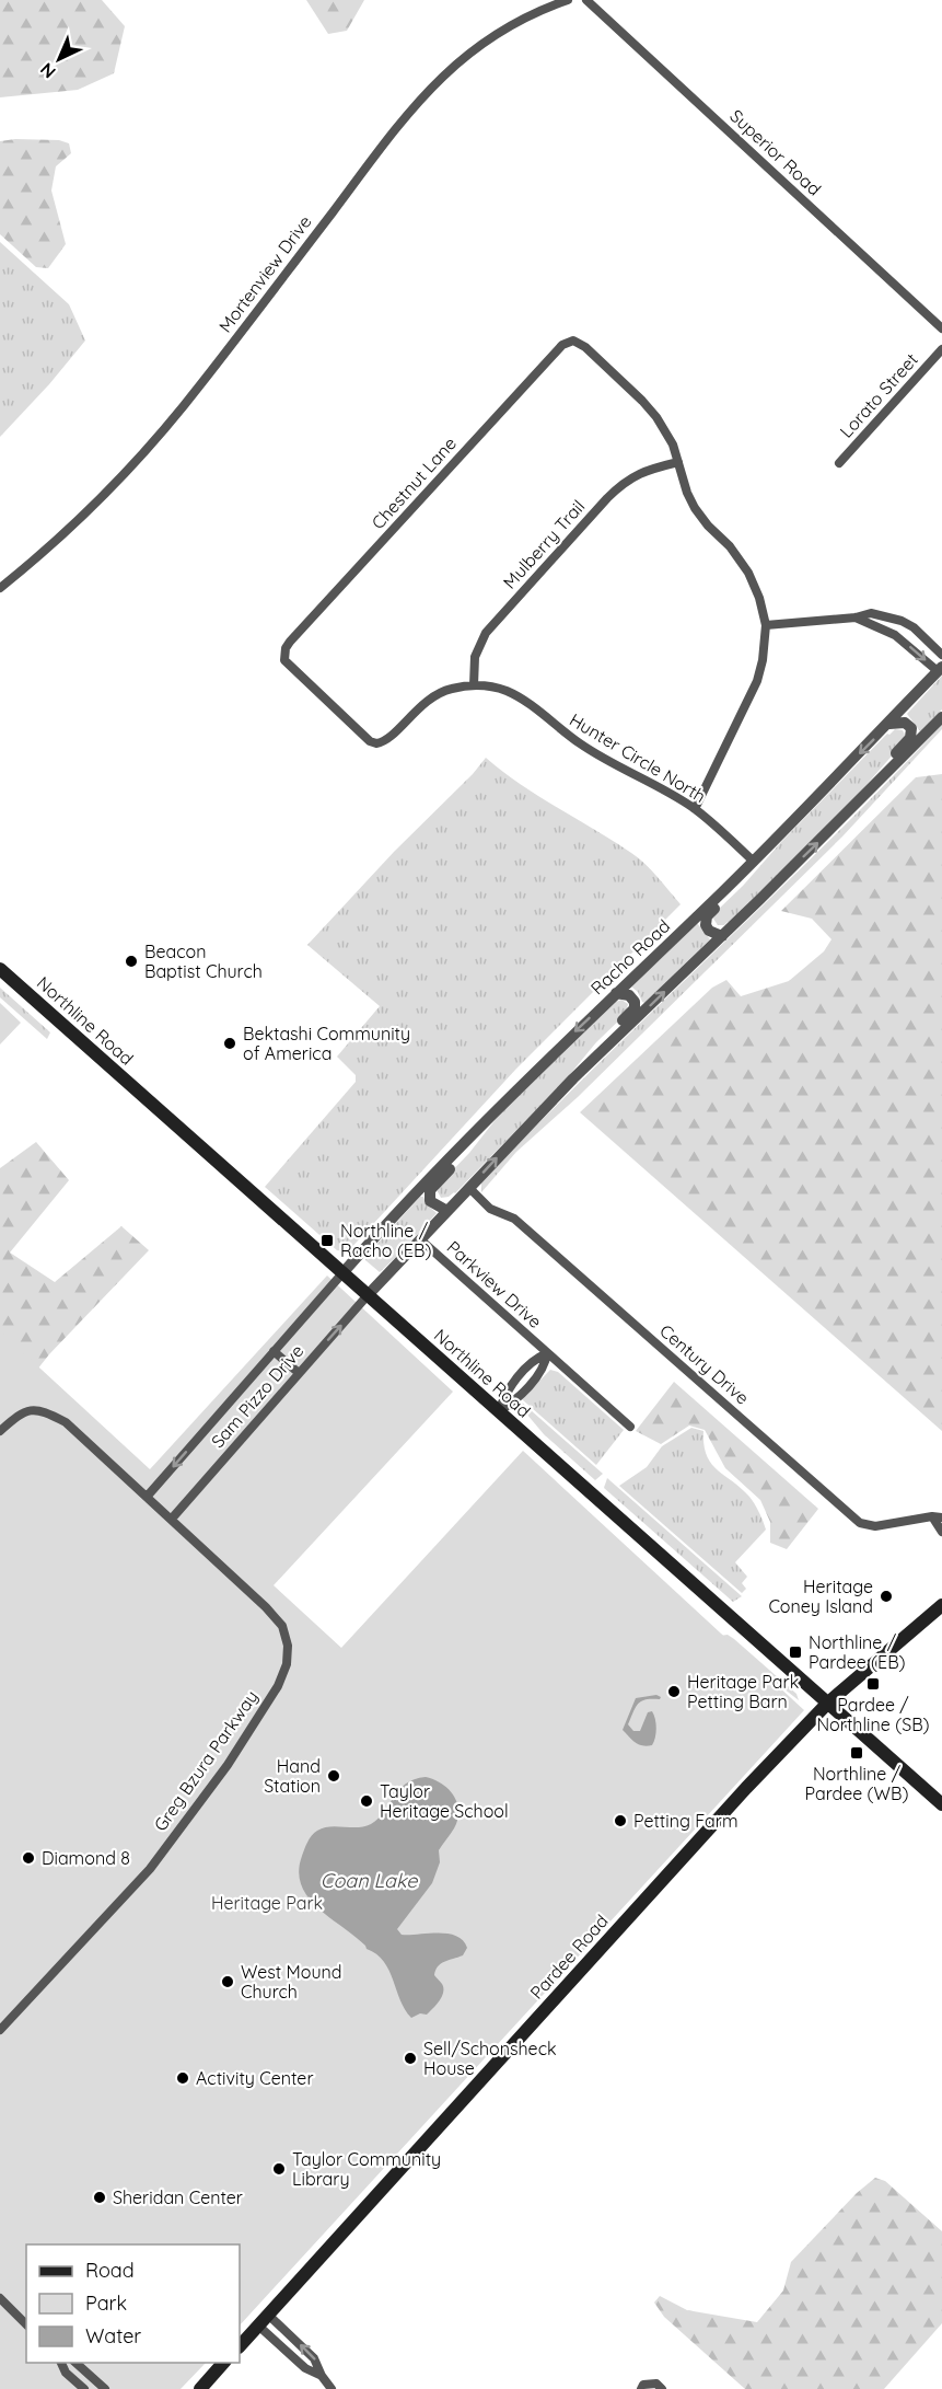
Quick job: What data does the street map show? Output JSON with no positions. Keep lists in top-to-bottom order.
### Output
{
  "streets": {
    "main road": ["Northline Road", "Pardee Road"],
    "street": [
      "Superior Road",
      "Mortenview Drive",
      "Lorato Street",
      "Chestnut Lane",
      "Mulberry Trail",
      "Hunter Circle North",
      "Racho Road",
      "Parkview Drive",
      "Century Drive",
      "Sam Pizzo Drive",
      "Greg Bzura Parkway"
    ]
  },
  "crossings": [
    ["Chestnut Lane", "Mulberry Trail"],
    ["Chestnut Lane", "Hunter Circle North"],
    ["Mulberry Trail", "Hunter Circle North"],
    ["Hunter Circle North", "Racho Road"],
    ["Racho Road", "Northline Road"],
    ["Racho Road", "Sam Pizzo Drive"],
    ["Northline Road", "Parkview Drive"],
    ["Northline Road", "Sam Pizzo Drive"],
    ["Northline Road", "Pardee Road"],
    ["Sam Pizzo Drive", "Greg Bzura Parkway"]
  ],
  "water": ["Coan Lake"],
  "parks": ["Heritage Park"],
  "places": {
    "other": [
      "Beacon Baptist Church",
      "Bektashi Community of America",
      "Heritage Coney Island",
      "Heritage Park Petting Barn",
      "Hand Station",
      "Taylor Heritage School",
      "Petting Farm",
      "Diamond 8",
      "West Mound Church",
      "Sell/Schonsheck House",
      "Activity Center",
      "Taylor Community Library",
      "Sheridan Center"
    ],
    "transit": [
      "Northline / Racho (EB)",
      "Northline / Pardee (EB)",
      "Pardee / Northline (SB)",
      "Northline / Pardee (WB)"
    ]
  },
  "legend": ["Road", "Park", "Water"],
  "north": "bottom left"
}
